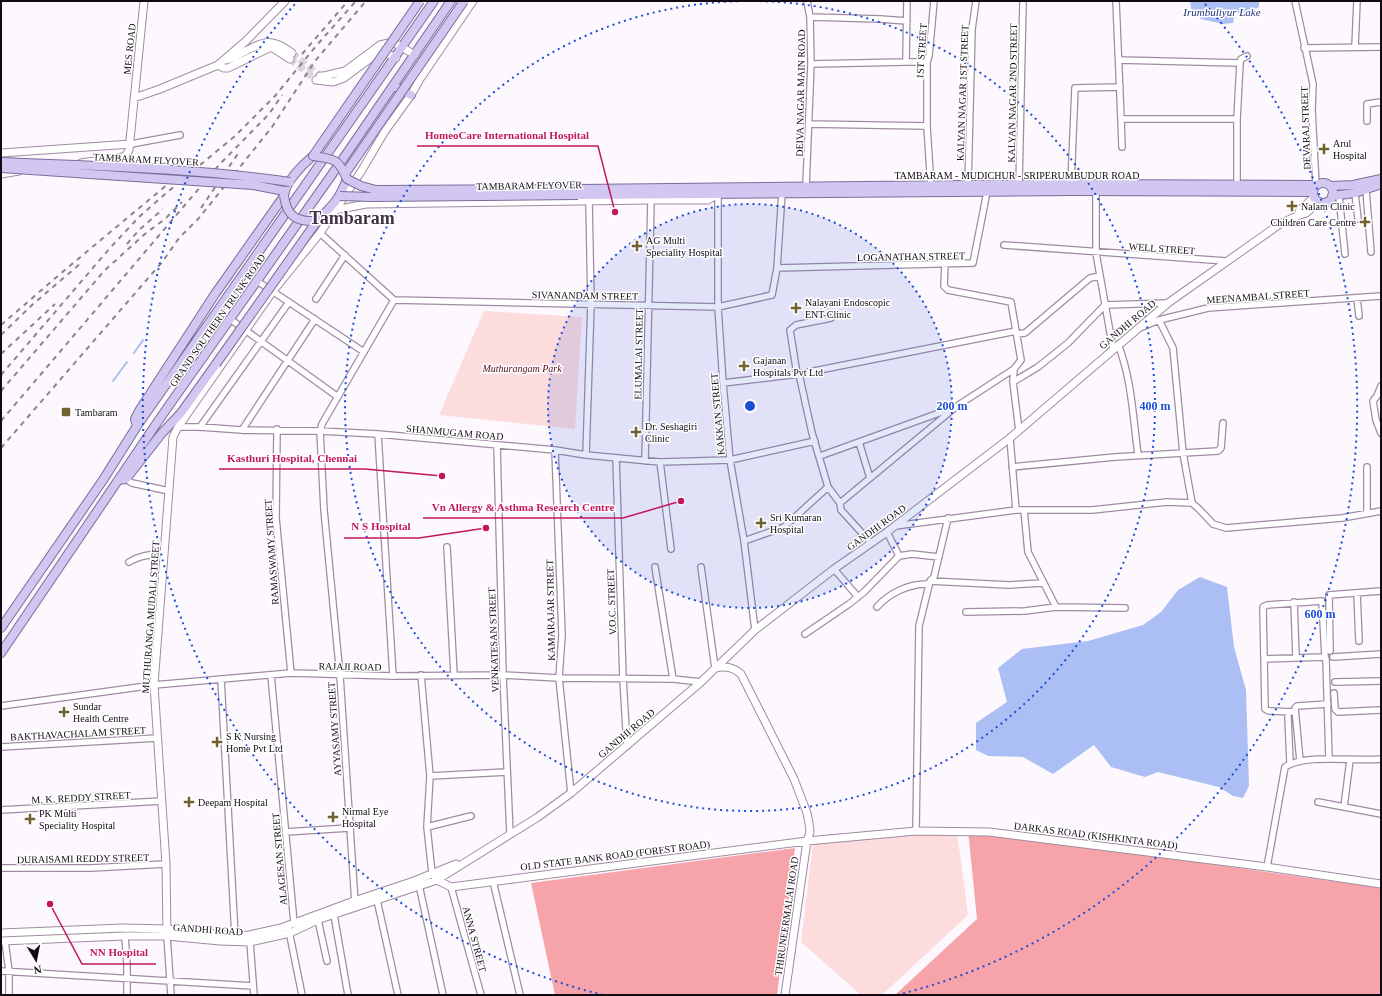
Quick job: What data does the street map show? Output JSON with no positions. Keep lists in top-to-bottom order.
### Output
{
  "streets": {
    "main road": [
      "MES ROAD",
      "TAMBARAM FLYOVER",
      "TAMBARAM - MUDICHUR - SRIPERUMBUDUR ROAD",
      "GRAND SOUTHERN TRUNK ROAD",
      "GANDHI ROAD",
      "MUTHURANGA MUDALI STREET",
      "DARKAS ROAD (KISHKINTA ROAD)",
      "OLD STATE BANK ROAD (FOREST ROAD)",
      "THIRUNEERMALAI ROAD"
    ],
    "street": [
      "1ST STREET",
      "DEIVA NAGAR MAIN ROAD",
      "KALYAN NAGAR 1ST STREET",
      "KALYAN NAGAR 2ND STREET",
      "DEVARAJ STREET",
      "WELL STREET",
      "LOGANATHAN STREET",
      "SIVANANDAM STREET",
      "MEENAMBAL STREET",
      "ELUMALAI STREET",
      "KAKKAN STREET",
      "SHANMUGAM ROAD",
      "RAMASWAMY STREET",
      "V.O.C. STREET",
      "KAMARAJAR STREET",
      "VENKATESAN STREET",
      "RAJAJI ROAD",
      "AYYASAMY STREET",
      "BAKTHAVACHALAM STREET",
      "M. K. REDDY STREET",
      "DURAISAMI REDDY STREET",
      "ALAGESAN STREET",
      "ANNA STREET"
    ]
  },
  "crossings": [
    ["1ST STREET", "TAMBARAM - MUDICHUR - SRIPERUMBUDUR ROAD"],
    ["DEIVA NAGAR MAIN ROAD", "TAMBARAM - MUDICHUR - SRIPERUMBUDUR ROAD"],
    ["KALYAN NAGAR 1ST STREET", "TAMBARAM - MUDICHUR - SRIPERUMBUDUR ROAD"],
    ["KALYAN NAGAR 2ND STREET", "TAMBARAM - MUDICHUR - SRIPERUMBUDUR ROAD"],
    ["DEVARAJ STREET", "TAMBARAM - MUDICHUR - SRIPERUMBUDUR ROAD"],
    ["DEVARAJ STREET", "GANDHI ROAD"],
    ["TAMBARAM FLYOVER", "TAMBARAM - MUDICHUR - SRIPERUMBUDUR ROAD"],
    ["TAMBARAM FLYOVER", "KAKKAN STREET"],
    ["TAMBARAM - MUDICHUR - SRIPERUMBUDUR ROAD", "LOGANATHAN STREET"],
    ["TAMBARAM - MUDICHUR - SRIPERUMBUDUR ROAD", "SIVANANDAM STREET"],
    ["TAMBARAM - MUDICHUR - SRIPERUMBUDUR ROAD", "GANDHI ROAD"],
    ["TAMBARAM - MUDICHUR - SRIPERUMBUDUR ROAD", "KAKKAN STREET"],
    ["WELL STREET", "GANDHI ROAD"],
    ["LOGANATHAN STREET", "SIVANANDAM STREET"],
    ["SIVANANDAM STREET", "ELUMALAI STREET"],
    ["SIVANANDAM STREET", "KAKKAN STREET"],
    ["MEENAMBAL STREET", "GANDHI ROAD"],
    ["GANDHI ROAD", "KAKKAN STREET"],
    ["GANDHI ROAD", "V.O.C. STREET"],
    ["GANDHI ROAD", "KAMARAJAR STREET"],
    ["GANDHI ROAD", "MUTHURANGA MUDALI STREET"],
    ["GANDHI ROAD", "VENKATESAN STREET"],
    ["GANDHI ROAD", "RAJAJI ROAD"],
    ["GANDHI ROAD", "AYYASAMY STREET"],
    ["GANDHI ROAD", "ALAGESAN STREET"],
    ["GANDHI ROAD", "THIRUNEERMALAI ROAD"],
    ["ELUMALAI STREET", "SHANMUGAM ROAD"],
    ["KAKKAN STREET", "SHANMUGAM ROAD"],
    ["SHANMUGAM ROAD", "RAMASWAMY STREET"],
    ["SHANMUGAM ROAD", "V.O.C. STREET"],
    ["SHANMUGAM ROAD", "KAMARAJAR STREET"],
    ["SHANMUGAM ROAD", "MUTHURANGA MUDALI STREET"],
    ["SHANMUGAM ROAD", "VENKATESAN STREET"],
    ["SHANMUGAM ROAD", "AYYASAMY STREET"],
    ["RAMASWAMY STREET", "RAJAJI ROAD"],
    ["V.O.C. STREET", "RAJAJI ROAD"],
    ["KAMARAJAR STREET", "RAJAJI ROAD"],
    ["MUTHURANGA MUDALI STREET", "RAJAJI ROAD"],
    ["MUTHURANGA MUDALI STREET", "BAKTHAVACHALAM STREET"],
    ["MUTHURANGA MUDALI STREET", "M. K. REDDY STREET"],
    ["MUTHURANGA MUDALI STREET", "DURAISAMI REDDY STREET"],
    ["VENKATESAN STREET", "RAJAJI ROAD"],
    ["RAJAJI ROAD", "AYYASAMY STREET"],
    ["RAJAJI ROAD", "ALAGESAN STREET"],
    ["DARKAS ROAD (KISHKINTA ROAD)", "OLD STATE BANK ROAD (FOREST ROAD)"],
    ["DARKAS ROAD (KISHKINTA ROAD)", "THIRUNEERMALAI ROAD"],
    ["OLD STATE BANK ROAD (FOREST ROAD)", "THIRUNEERMALAI ROAD"],
    ["OLD STATE BANK ROAD (FOREST ROAD)", "ANNA STREET"]
  ],
  "districts": ["Tambaram"],
  "water": ["Irumbuliyur Lake"],
  "parks": ["Muthurangam Park"],
  "places": {
    "health": [
      "Arul Hospital",
      "Nalam Clinic",
      "Children Care Centre",
      "AG Multi Speciality Hospital",
      "Nalayani Endoscopic ENT Clinic",
      "Gajanan Hospitals Pvt Ltd",
      "Dr. Seshagiri Clinic",
      "Sri Kumaran Hospital",
      "Sundar Health Centre",
      "S K Nursing Home Pvt Ltd",
      "Deepam Hospital",
      "Nirmal Eye Hospital",
      "PK Multi Speciality Hospital"
    ],
    "other": [
      "HomeoCare International Hospital",
      "Kasthuri Hospital, Chennai",
      "Vn Allergy & Asthma Research Centre",
      "N S Hospital",
      "NN Hospital"
    ],
    "transit": ["Tambaram"]
  },
  "north": "bottom",
  "rings": ["200 m", "400 m", "600 m"]
}
